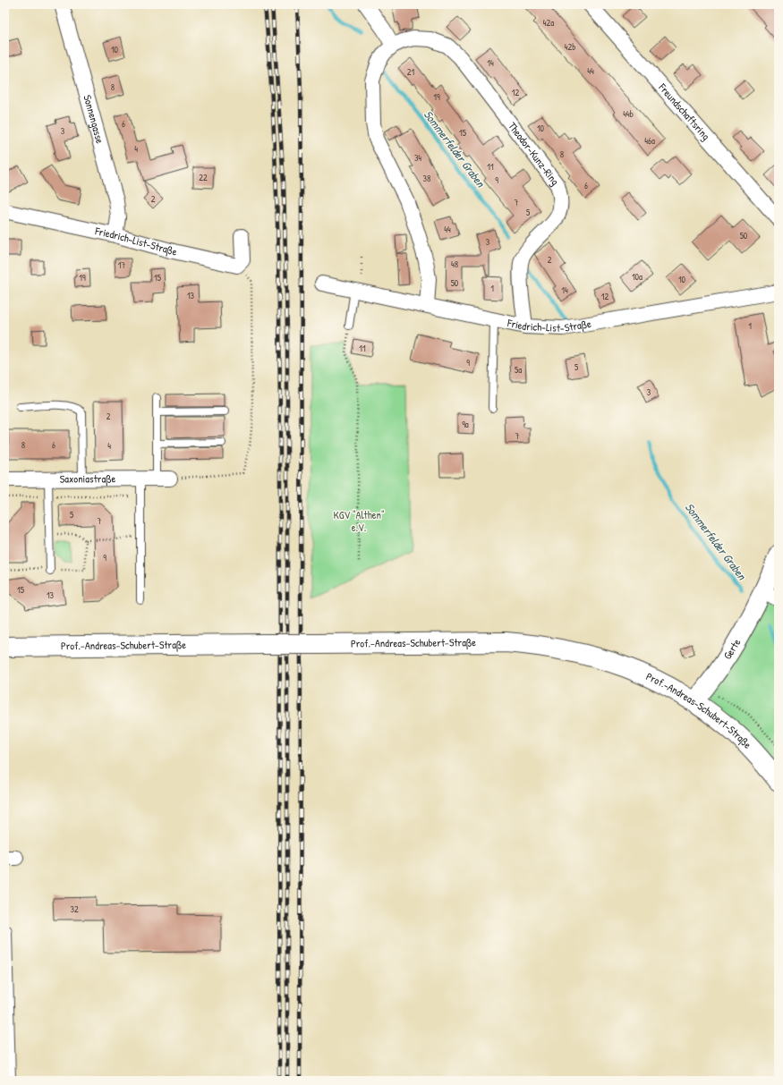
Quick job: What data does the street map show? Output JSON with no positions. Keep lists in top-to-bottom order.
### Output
{
  "streets": {
    "main road": ["Prof.-Andreas-Schubert-Straße"],
    "street": [
      "Freundschaftsring",
      "Sonnengasse",
      "Theodor-Kunz-Ring",
      "Friedrich-List-Straße",
      "Saxoniastraße",
      "Gerte"
    ]
  },
  "crossings": [
    ["Sonnengasse", "Friedrich-List-Straße"],
    ["Theodor-Kunz-Ring", "Friedrich-List-Straße"],
    ["Prof.-Andreas-Schubert-Straße", "Gerte"]
  ],
  "water": ["Sommerfelder Graben"],
  "parks": ["KGV \"Althen\" e.V."],
  "house_numbers": [
    "42a",
    "42b",
    "10",
    "14",
    "44",
    "21",
    "8",
    "12",
    "19",
    "44b",
    "6",
    "10",
    "3",
    "15",
    "46a",
    "4",
    "8",
    "34",
    "11",
    "22",
    "38",
    "9",
    "6",
    "2",
    "7",
    "5",
    "44",
    "50",
    "3",
    "2",
    "48",
    "17",
    "10a",
    "19",
    "15",
    "10",
    "50",
    "1",
    "14",
    "13",
    "12",
    "1",
    "11",
    "9",
    "5",
    "5a",
    "3",
    "2",
    "9a",
    "7",
    "8",
    "6",
    "4",
    "5",
    "7",
    "9",
    "15",
    "13",
    "32"
  ]
}
